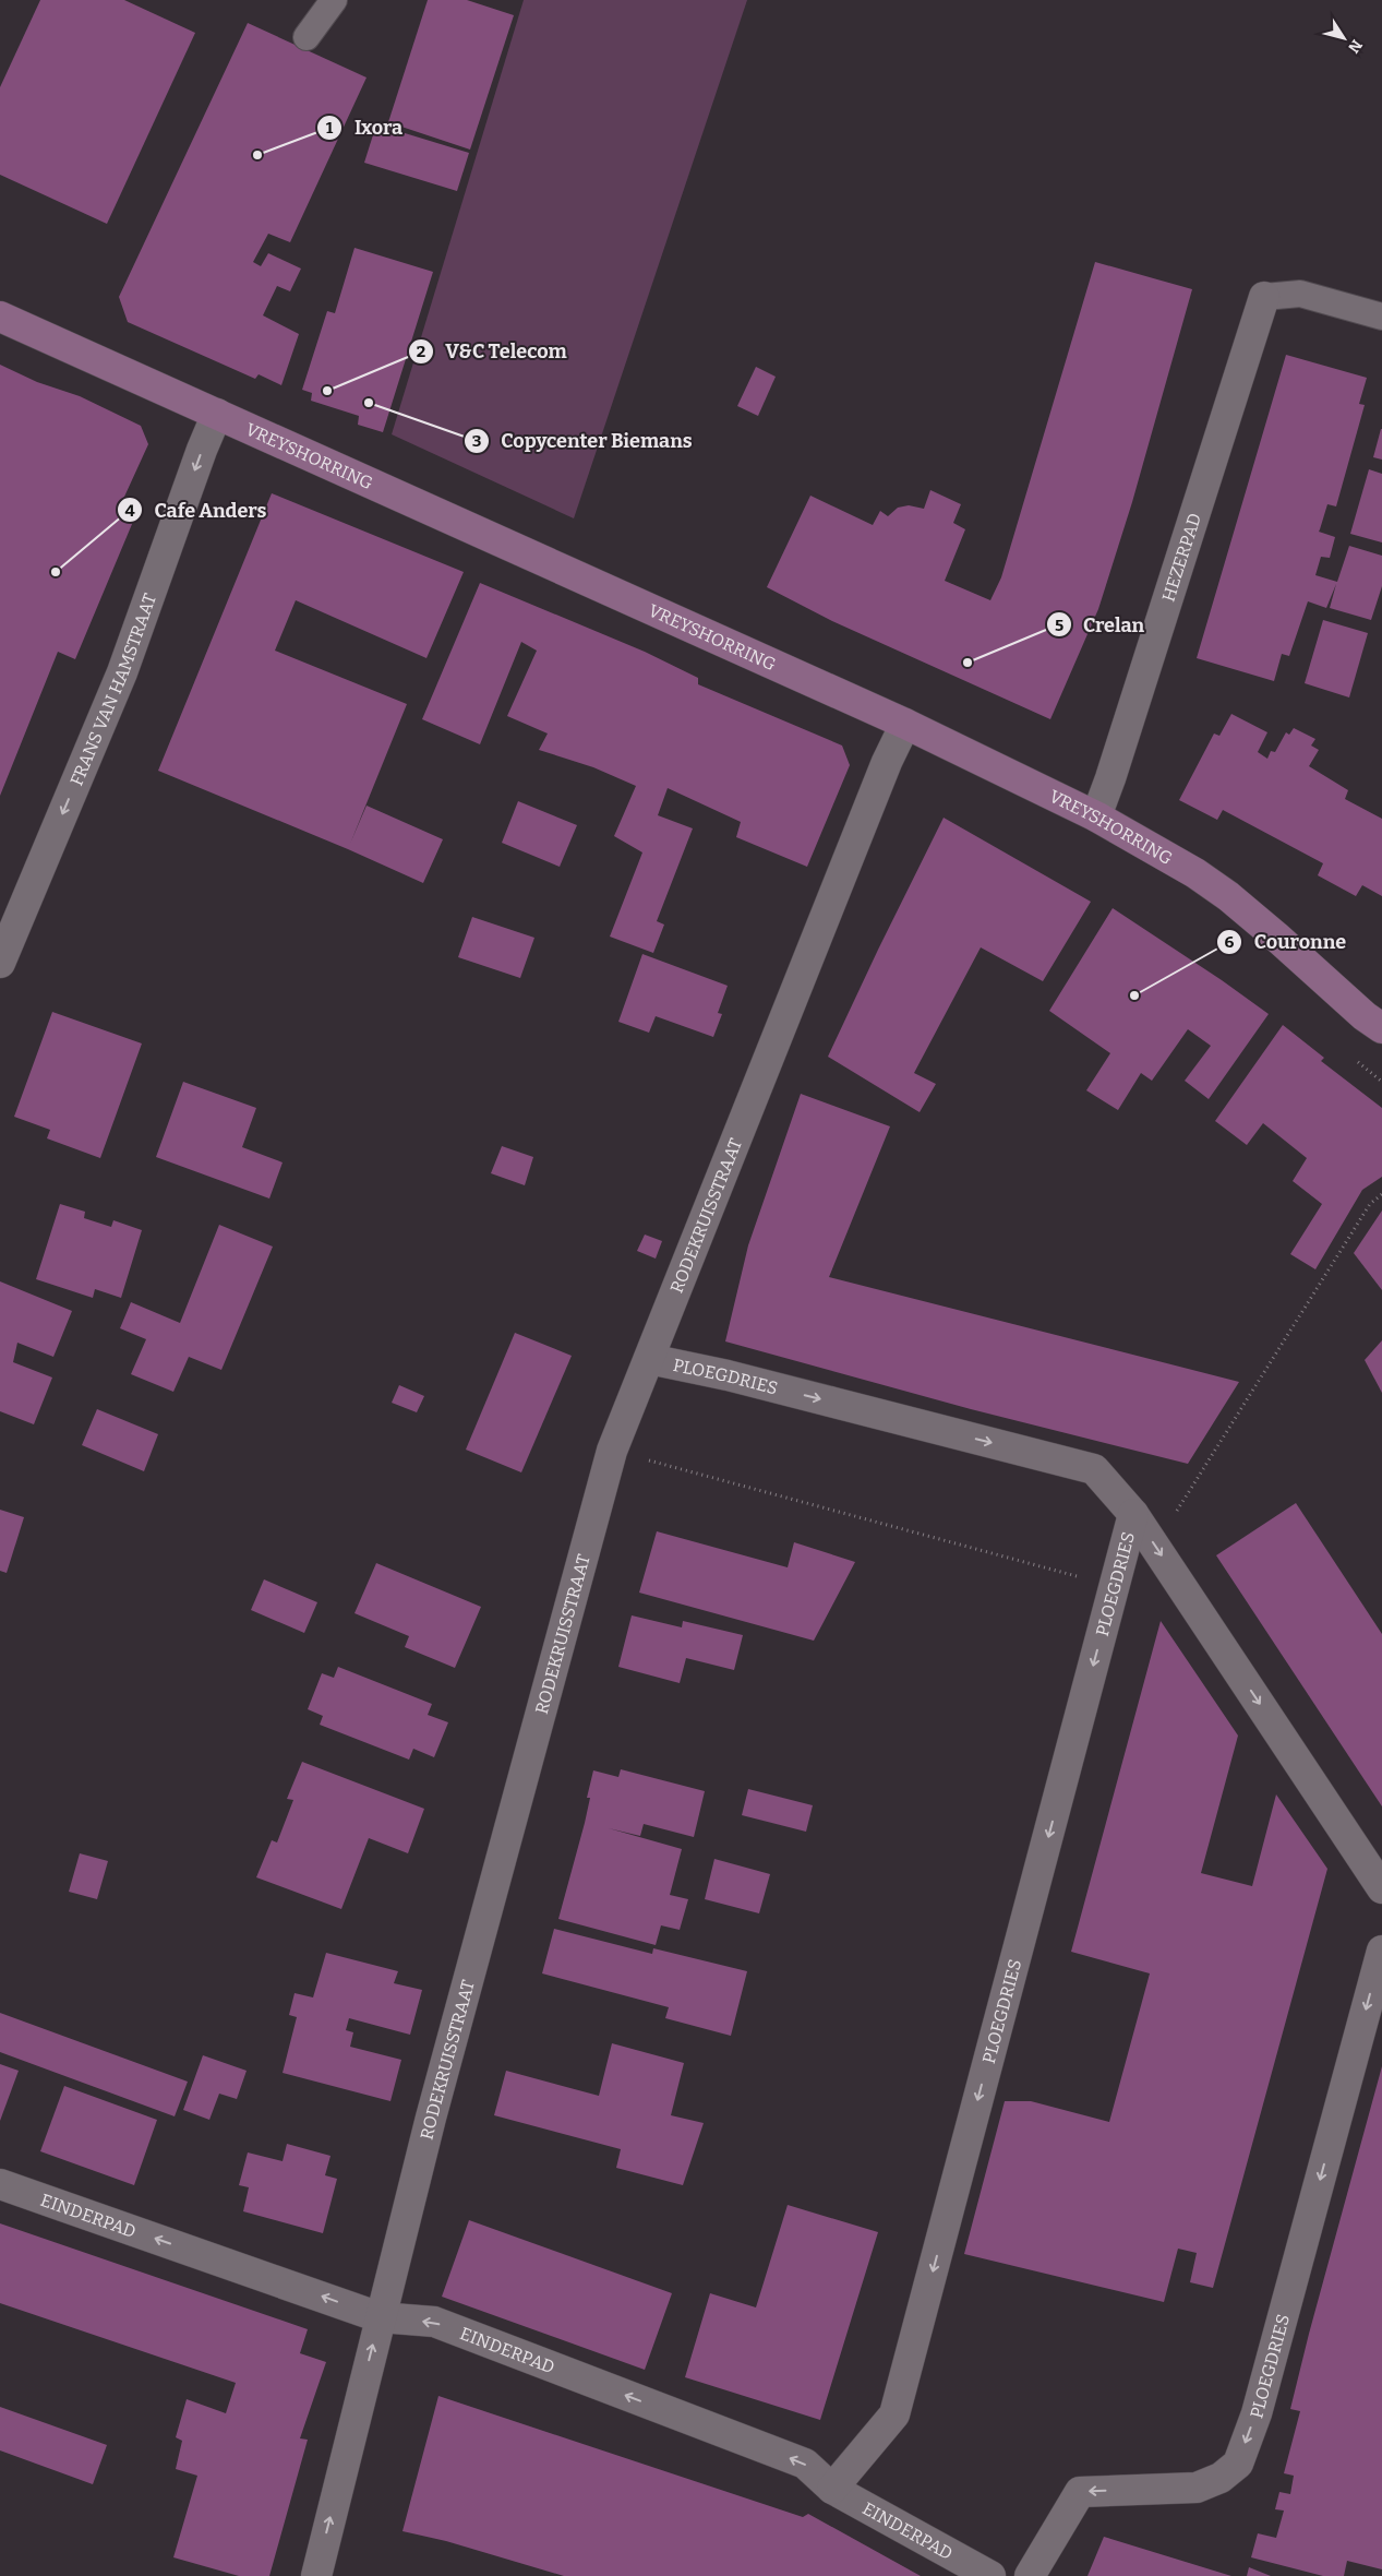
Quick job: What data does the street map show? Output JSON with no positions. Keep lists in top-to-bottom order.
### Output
{
  "streets": {
    "main road": ["VREYSHORRING"],
    "street": [
      "HEZERPAD",
      "FRANS VAN HAMSTRAAT",
      "RODEKRUISSTRAAT",
      "PLOEGDRIES",
      "EINDERPAD"
    ]
  },
  "crossings": [
    ["VREYSHORRING", "HEZERPAD"],
    ["VREYSHORRING", "FRANS VAN HAMSTRAAT"],
    ["VREYSHORRING", "RODEKRUISSTRAAT"],
    ["RODEKRUISSTRAAT", "PLOEGDRIES"],
    ["RODEKRUISSTRAAT", "EINDERPAD"],
    ["PLOEGDRIES", "EINDERPAD"]
  ],
  "one_way": ["FRANS VAN HAMSTRAAT", "EINDERPAD"],
  "places": [
    "Ixora",
    "V&C Telecom",
    "Copycenter Biemans",
    "Cafe Anders",
    "Crelan",
    "Couronne"
  ],
  "north": "bottom right"
}
